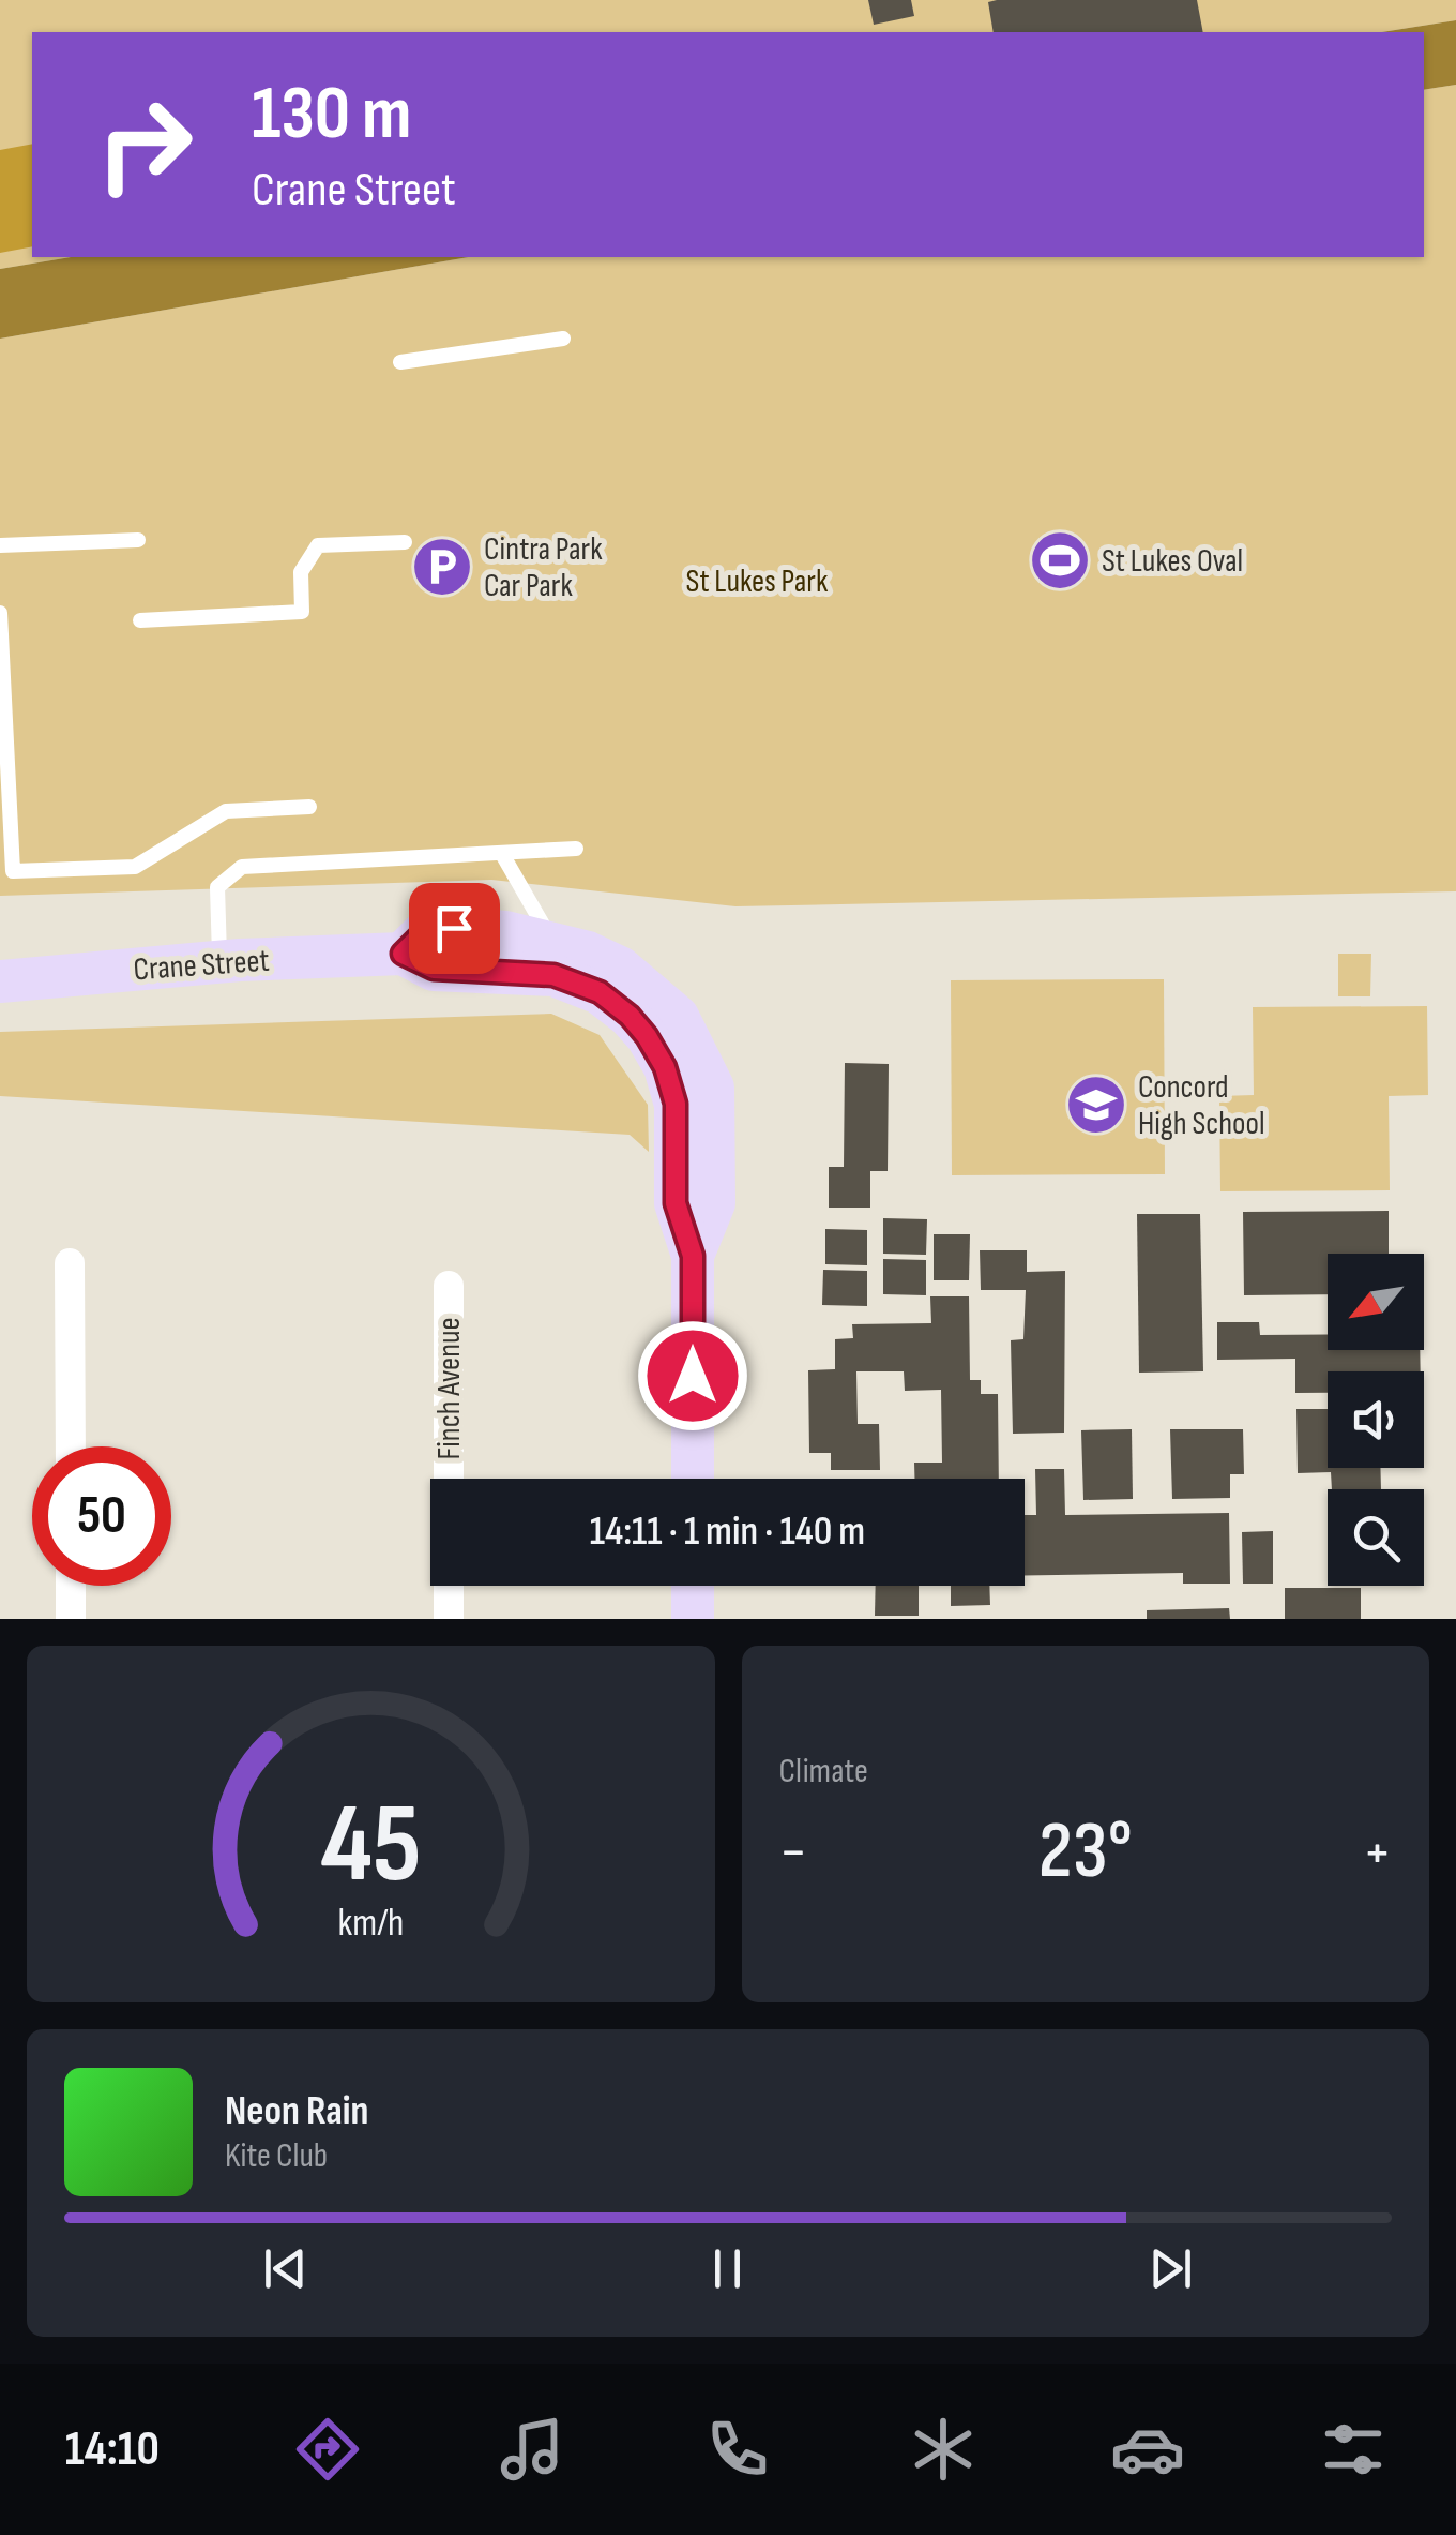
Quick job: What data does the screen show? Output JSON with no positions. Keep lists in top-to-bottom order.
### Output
{
  "streets": {
    "main road": ["Crane Street"],
    "street": ["Finch Avenue"]
  },
  "parks": ["St Lukes Park"],
  "places": {
    "sports": ["St Lukes Oval"],
    "parking": ["Cintra Park Car Park"],
    "school or university": ["Concord High School"]
  },
  "north": "bottom left",
  "page": {
    "turn": ["130 m", "Crane Street"],
    "limit": "50",
    "trip": "14:11 · 1 min · 140 m",
    "tile": "Climate",
    "heat": ["−", "23°", "+"],
    "song": ["Neon Rain", "Kite Club"],
    "tabs": "14:10",
    "gauge": ["45", "km/h"]
  }
}
